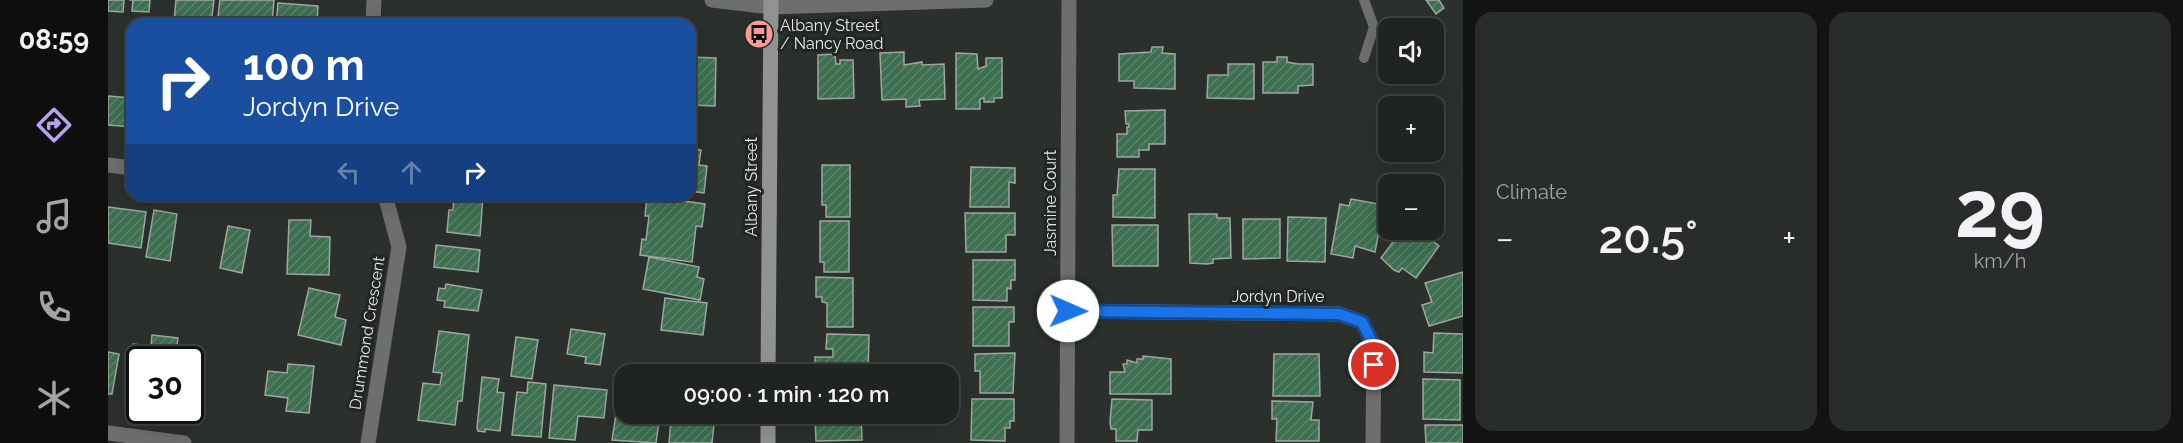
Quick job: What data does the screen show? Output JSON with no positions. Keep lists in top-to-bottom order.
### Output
{
  "streets": {
    "street": [
      "Albany Street",
      "Jasmine Court",
      "Jordyn Drive",
      "Drummond Crescent"
    ]
  },
  "crossings": [
    ["Jasmine Court", "Jordyn Drive"]
  ],
  "places": {
    "bus stop": ["Albany Street / Nancy Road"]
  },
  "page": {
    "tabs": "08:59",
    "tile": [
      "Climate",
      ["29", "km/h"]
    ],
    "map_buttons": ["+", "−"],
    "turn": ["100 m", "Jordyn Drive"],
    "heat": ["−", "20.5°", "+"],
    "limit": "30",
    "trip": "09:00 · 1 min · 120 m"
  }
}
